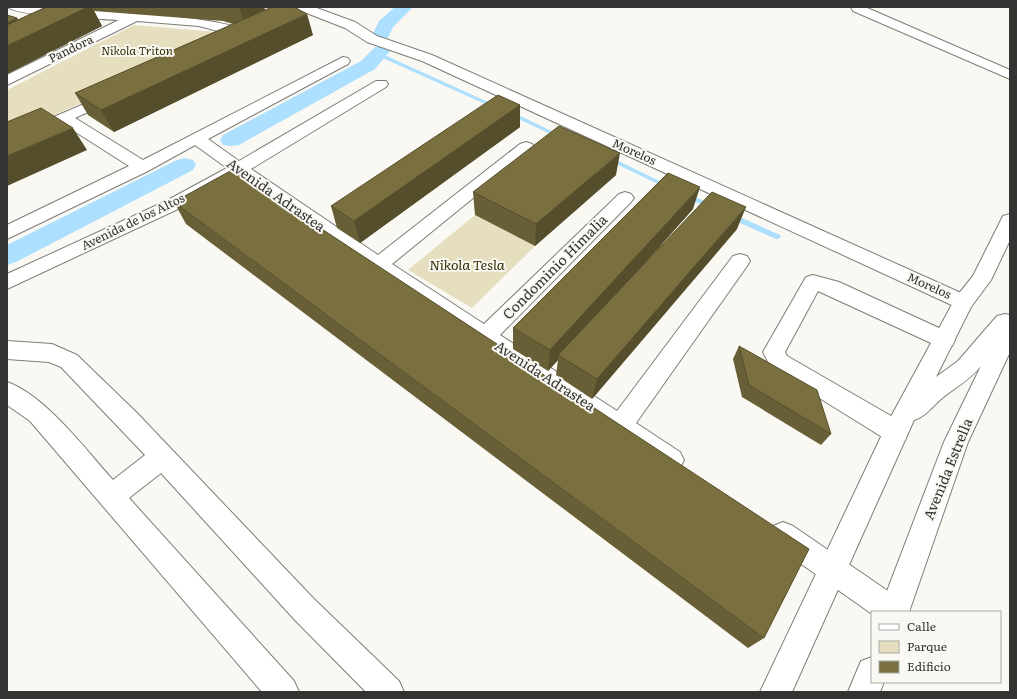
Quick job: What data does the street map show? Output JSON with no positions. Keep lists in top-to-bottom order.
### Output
{
  "streets": {
    "street": [
      "Pandora",
      "Morelos",
      "Avenida Adrastea",
      "Avenida de los Altos",
      "Condominio Himalia",
      "Avenida Estrella"
    ]
  },
  "crossings": [
    ["Avenida Adrastea", "Avenida de los Altos"],
    ["Avenida Adrastea", "Condominio Himalia"]
  ],
  "parks": ["Nikola Triton", "Nikola Tesla"],
  "legend": ["Calle", "Parque", "Edificio"]
}
